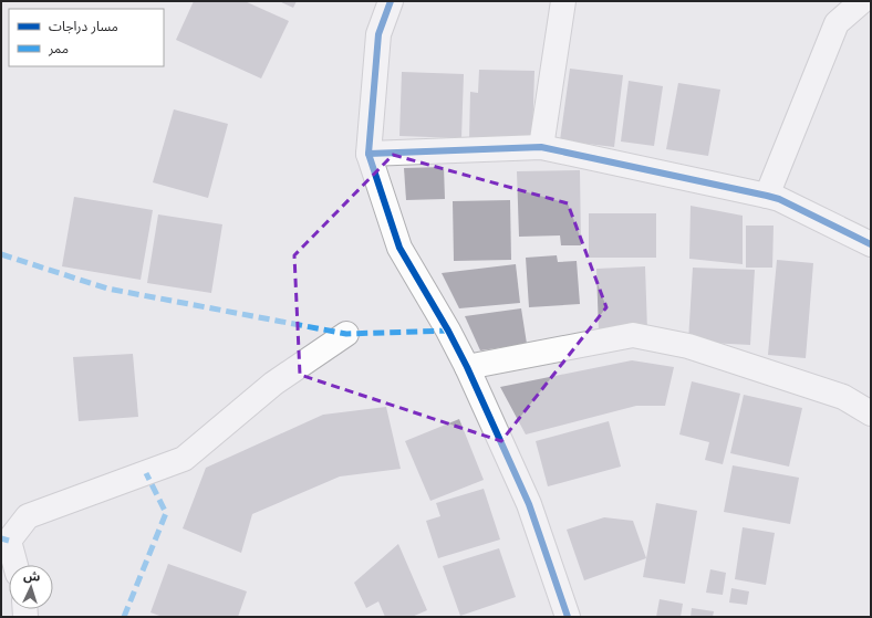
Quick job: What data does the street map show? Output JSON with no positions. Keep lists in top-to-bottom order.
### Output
{
  "legend": ["مسار دراجات", "ممر"],
  "north": "top"
}
